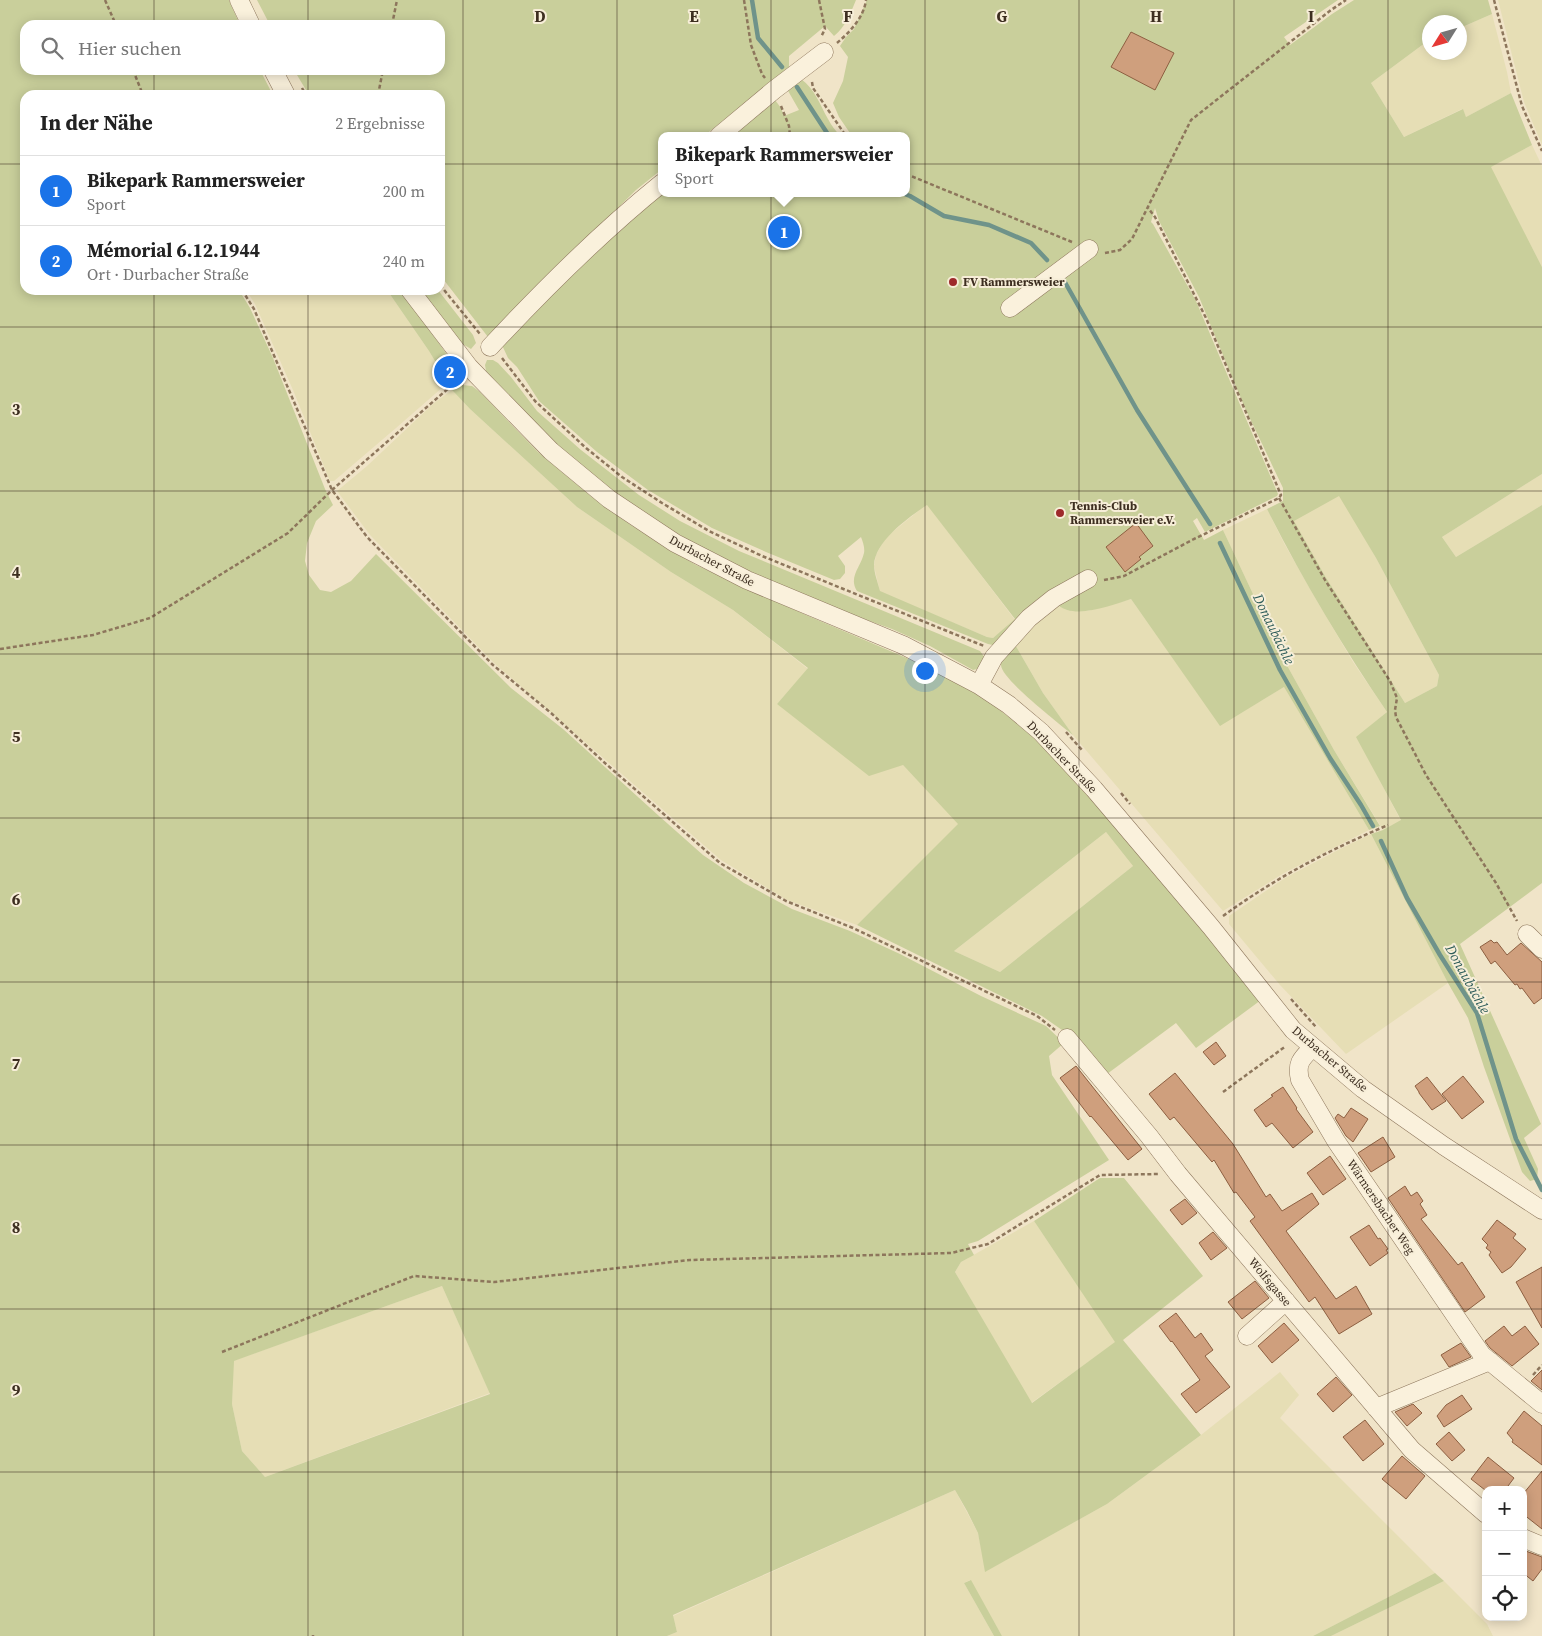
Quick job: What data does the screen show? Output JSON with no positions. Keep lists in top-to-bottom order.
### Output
{
  "streets": {
    "street": ["Durbacher Straße", "Wärmersbacher Weg", "Wolfsgasse"]
  },
  "crossings": [
    ["Durbacher Straße", "Wärmersbacher Weg"]
  ],
  "water": ["Donaubächle"],
  "places": ["FV Rammersweier", "Tennis-Club Rammersweier e.V."],
  "north": "bottom left",
  "page": {
    "search": "Hier suchen",
    "heading": ["In der Nähe", "2 Ergebnisse"],
    "popup": ["Bikepark Rammersweier", "Sport"],
    "list": [
      {
        "mark": "1",
        "name": "Bikepark Rammersweier",
        "note": "Sport",
        "value": "200 m"
      },
      {
        "mark": "2",
        "name": "Mémorial 6.12.1944",
        "note": "Ort · Durbacher Straße",
        "value": "240 m"
      }
    ],
    "pins": ["1", "2"],
    "map_buttons": ["+", "−"]
  },
  "grid": {
    "columns": [
      "D",
      "E",
      "F",
      "G",
      "H",
      "I"
    ],
    "rows": [
      "3",
      "4",
      "5",
      "6",
      "7",
      "8",
      "9"
    ]
  }
}
